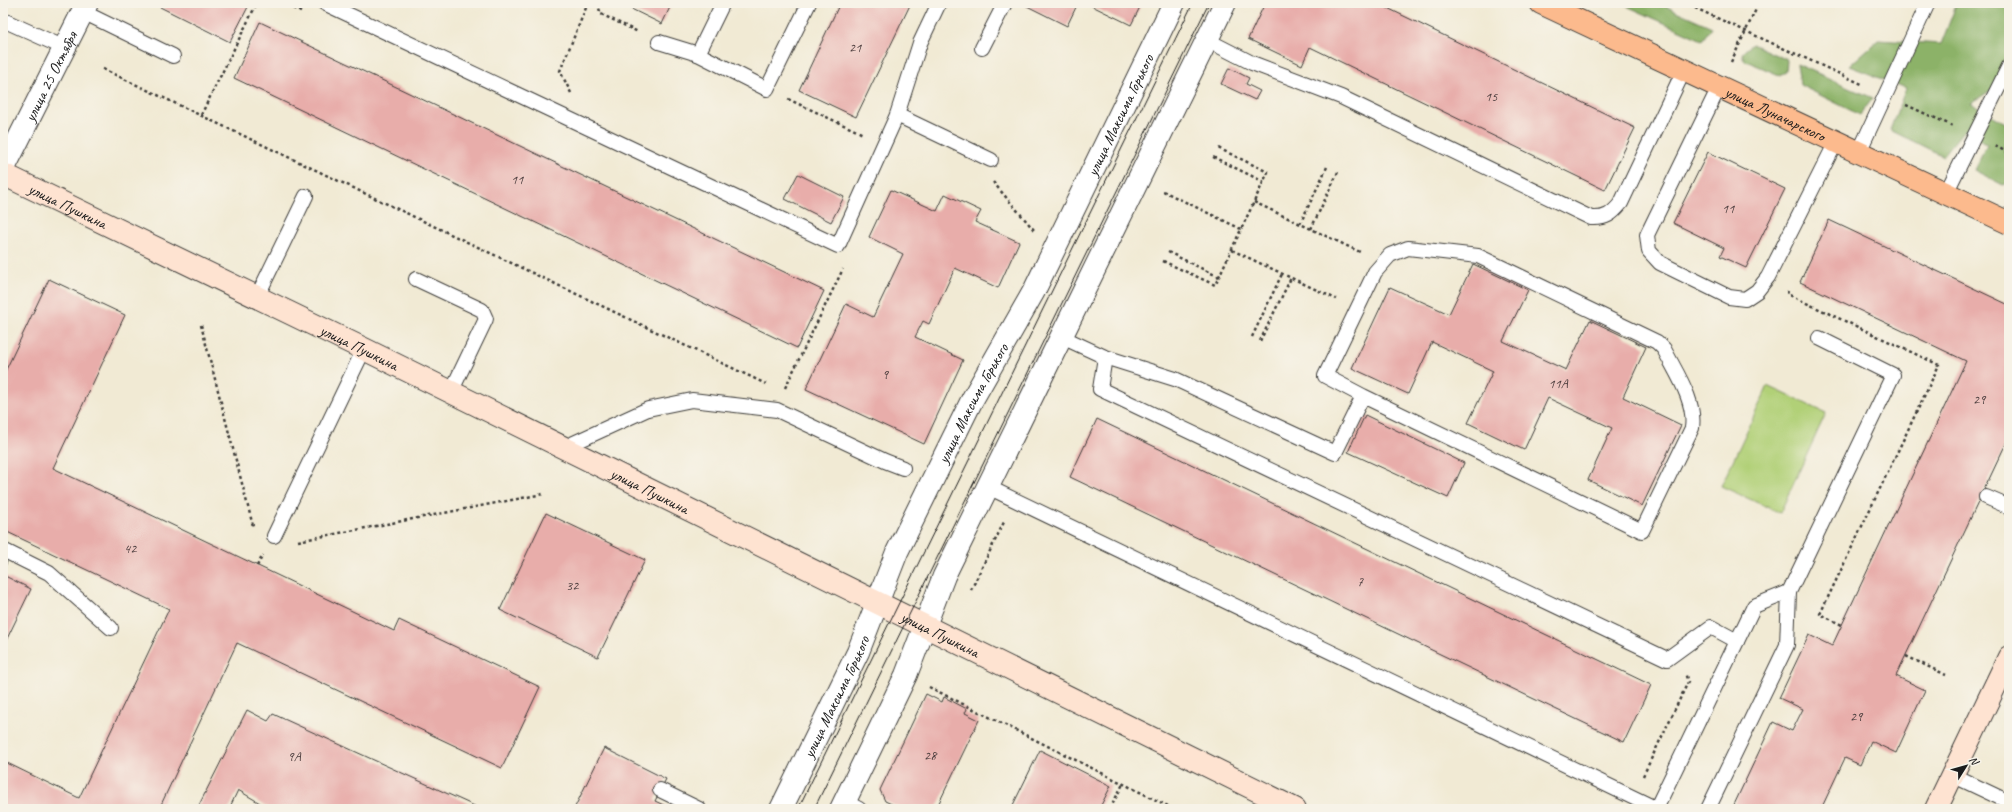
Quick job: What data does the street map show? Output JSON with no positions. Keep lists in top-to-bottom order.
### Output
{
  "streets": {
    "main road": ["улица Луначарского", "улица Пушкина"],
    "street": ["улица 25 Октября", "улица Максима Горького"]
  },
  "crossings": [
    ["улица Максима Горького", "улица Пушкина"]
  ],
  "house_numbers": [
    "21",
    "15",
    "11",
    "11",
    "9",
    "11А",
    "29",
    "42",
    "7",
    "32",
    "29",
    "28",
    "9А"
  ],
  "north": "top right"
}
